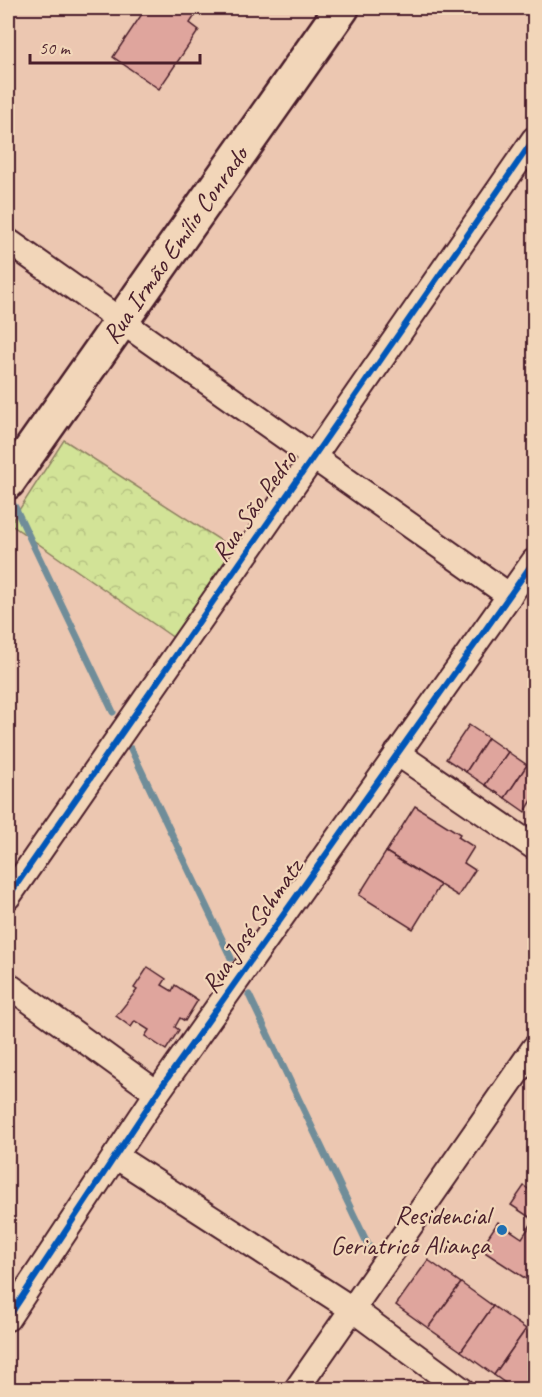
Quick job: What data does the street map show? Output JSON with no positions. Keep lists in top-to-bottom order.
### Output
{
  "streets": {
    "street": ["Rua Irmão Emílio Conrado", "Rua São Pedro", "Rua José Schmatz"]
  },
  "places": ["Residencial Geriatrico Aliança"],
  "scale_bar": "50 m"
}
